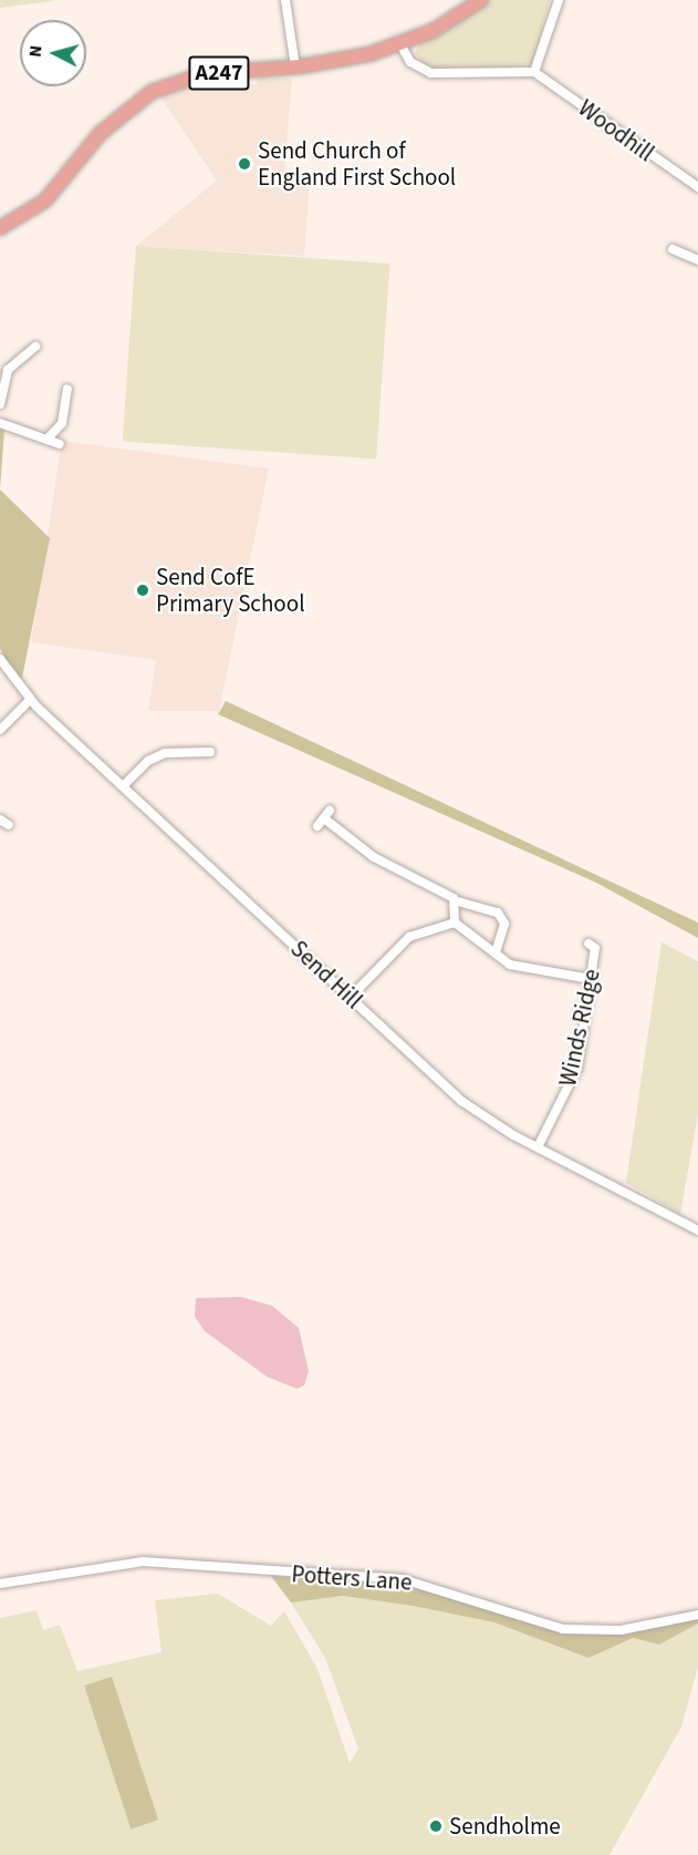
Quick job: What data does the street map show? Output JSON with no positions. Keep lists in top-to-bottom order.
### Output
{
  "streets": {
    "main road": ["A247"],
    "street": [
      "Woodhill",
      "Send Hill",
      "Winds Ridge",
      "Potters Lane"
    ]
  },
  "crossings": [
    ["Send Hill", "Winds Ridge"]
  ],
  "places": ["Send Church of England First School", "Send CofE Primary School", "Sendholme"],
  "north": "left"
}
